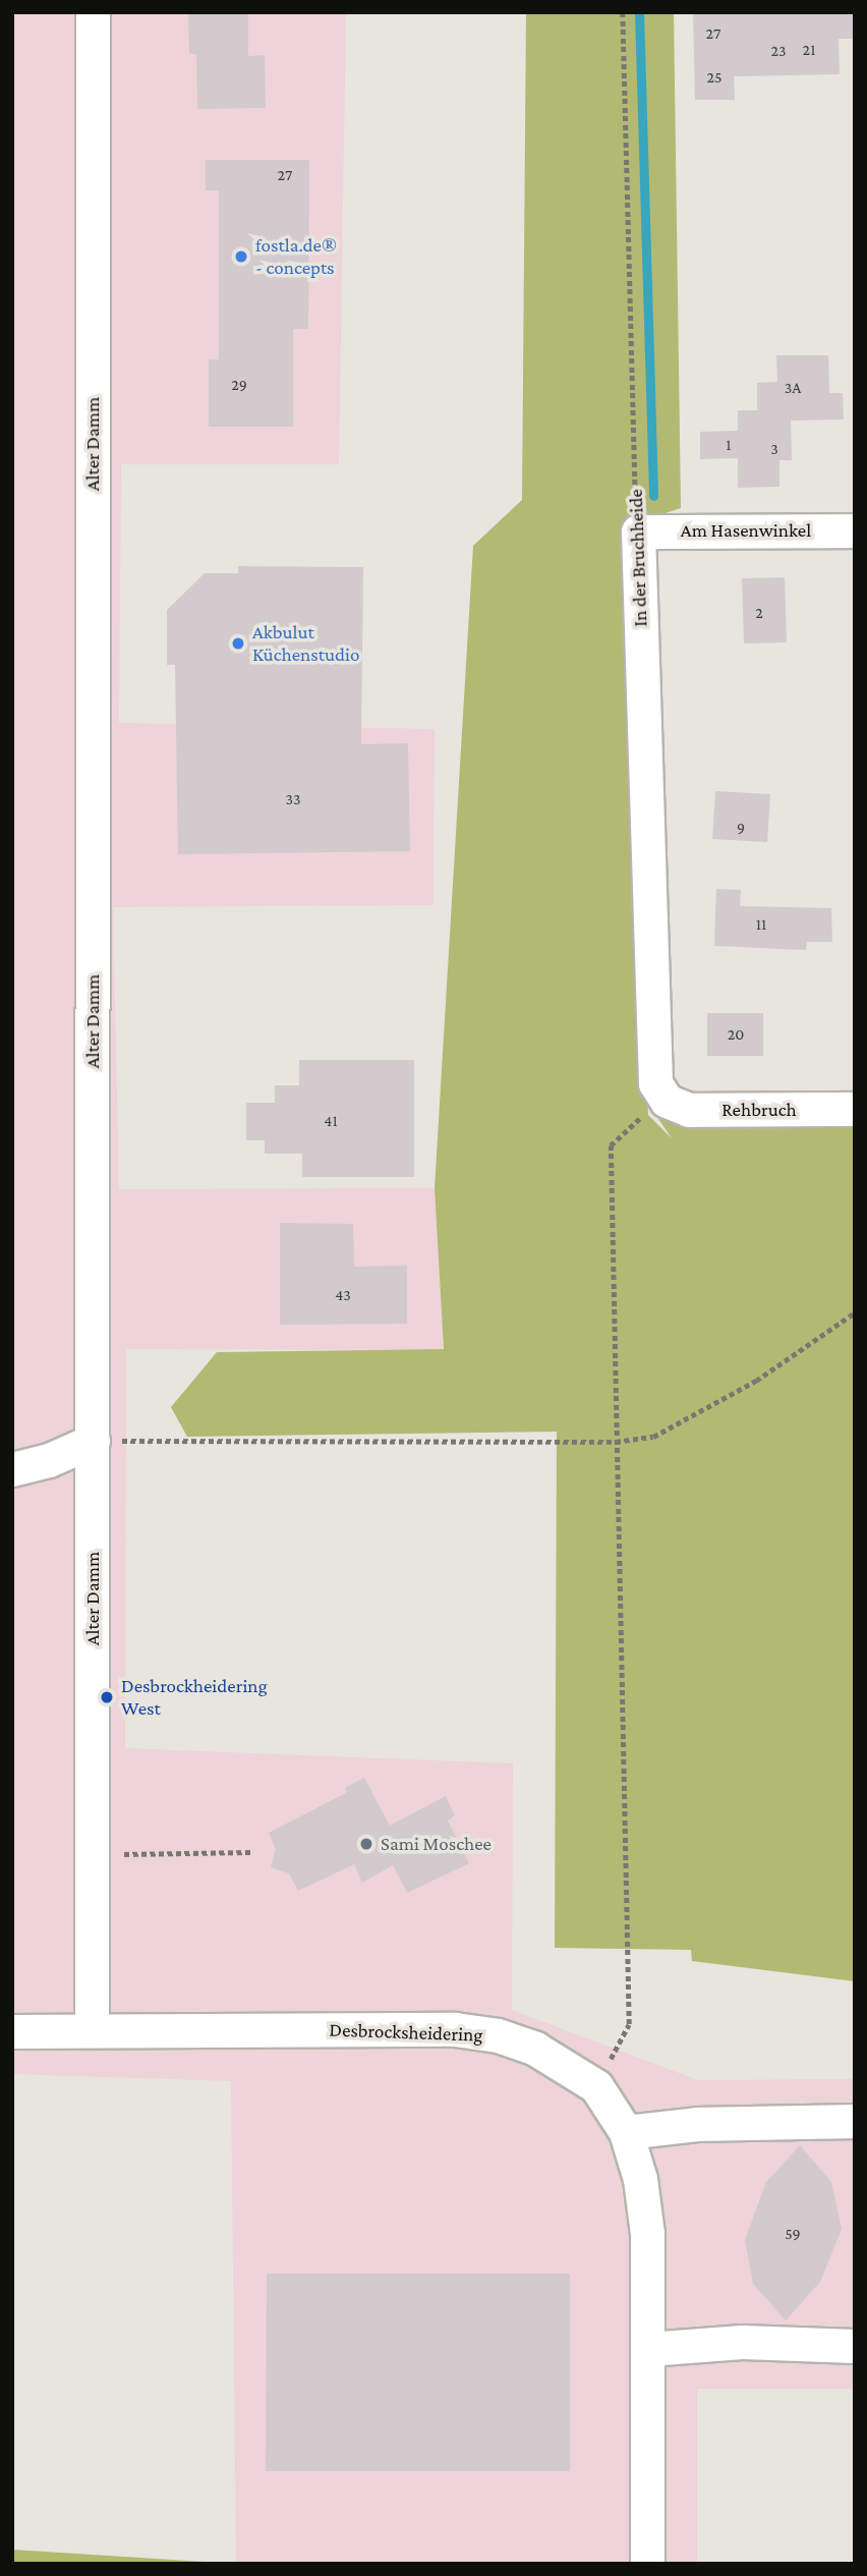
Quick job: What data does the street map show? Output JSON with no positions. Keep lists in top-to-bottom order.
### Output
{
  "streets": {
    "street": [
      "Alter Damm",
      "Am Hasenwinkel",
      "In der Bruchheide",
      "Rehbruch",
      "Desbrocksheidering"
    ]
  },
  "crossings": [
    ["Alter Damm", "Desbrocksheidering"],
    ["Am Hasenwinkel", "In der Bruchheide"],
    ["In der Bruchheide", "Rehbruch"]
  ],
  "places": [
    "fostla.de® - concepts",
    "Akbulut Küchenstudio",
    "Desbrockheidering West",
    "Sami Moschee"
  ],
  "house_numbers": [
    "27",
    "21",
    "23",
    "25",
    "27",
    "29",
    "3A",
    "1",
    "3",
    "2",
    "33",
    "9",
    "11",
    "20",
    "41",
    "43",
    "59"
  ]
}
